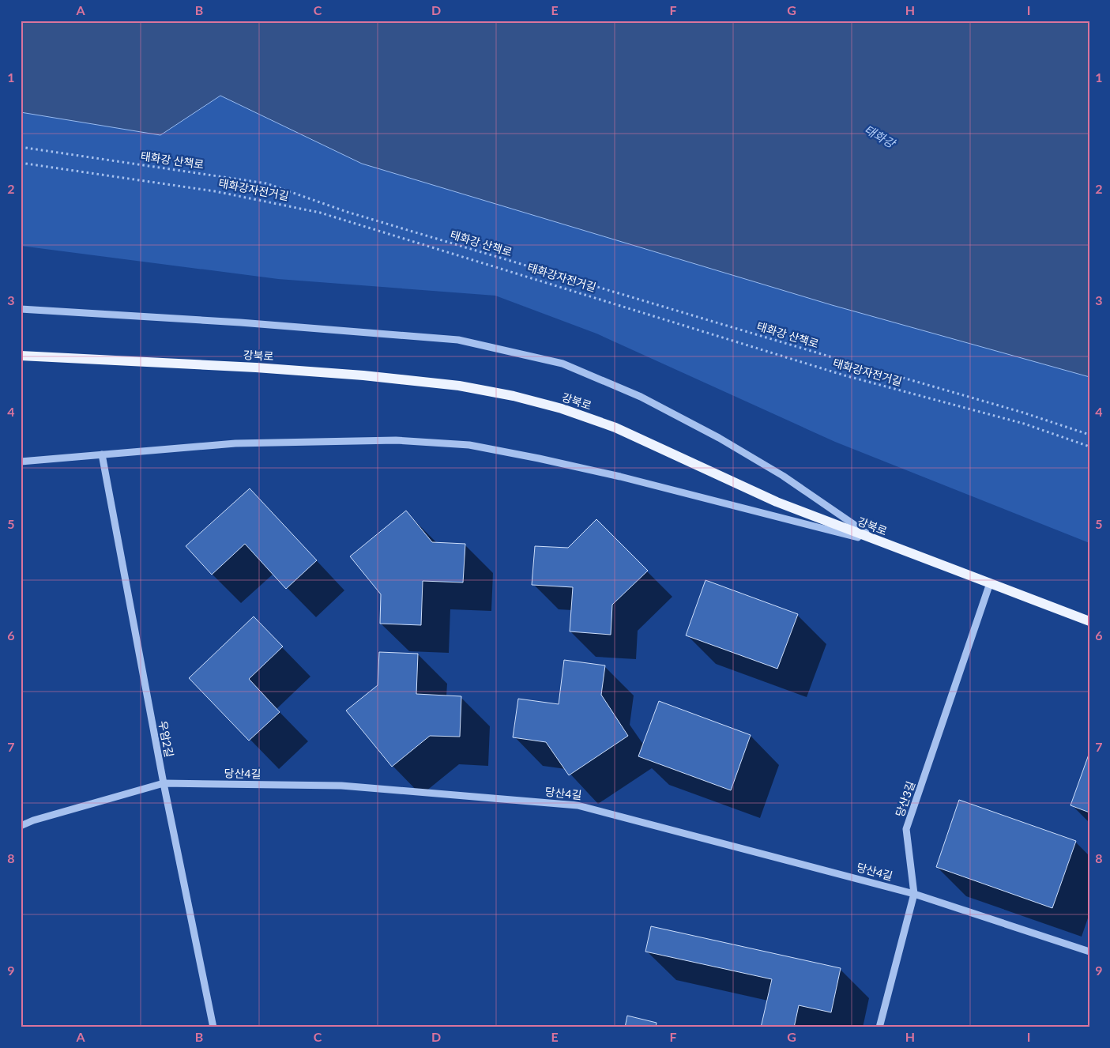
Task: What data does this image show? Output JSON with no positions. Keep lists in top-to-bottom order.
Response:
{
  "streets": {
    "main road": ["강북로"],
    "street": ["우암2길", "당산4길", "당산3길"],
    "path": ["태화강 산책로", "태화강자전거길"]
  },
  "crossings": [
    ["강북로", "당산3길"],
    ["우암2길", "당산4길"],
    ["당산4길", "당산3길"]
  ],
  "water": ["태화강"],
  "grid": {
    "columns": [
      "A",
      "B",
      "C",
      "D",
      "E",
      "F",
      "G",
      "H",
      "I"
    ],
    "rows": [
      "1",
      "2",
      "3",
      "4",
      "5",
      "6",
      "7",
      "8",
      "9"
    ]
  }
}
